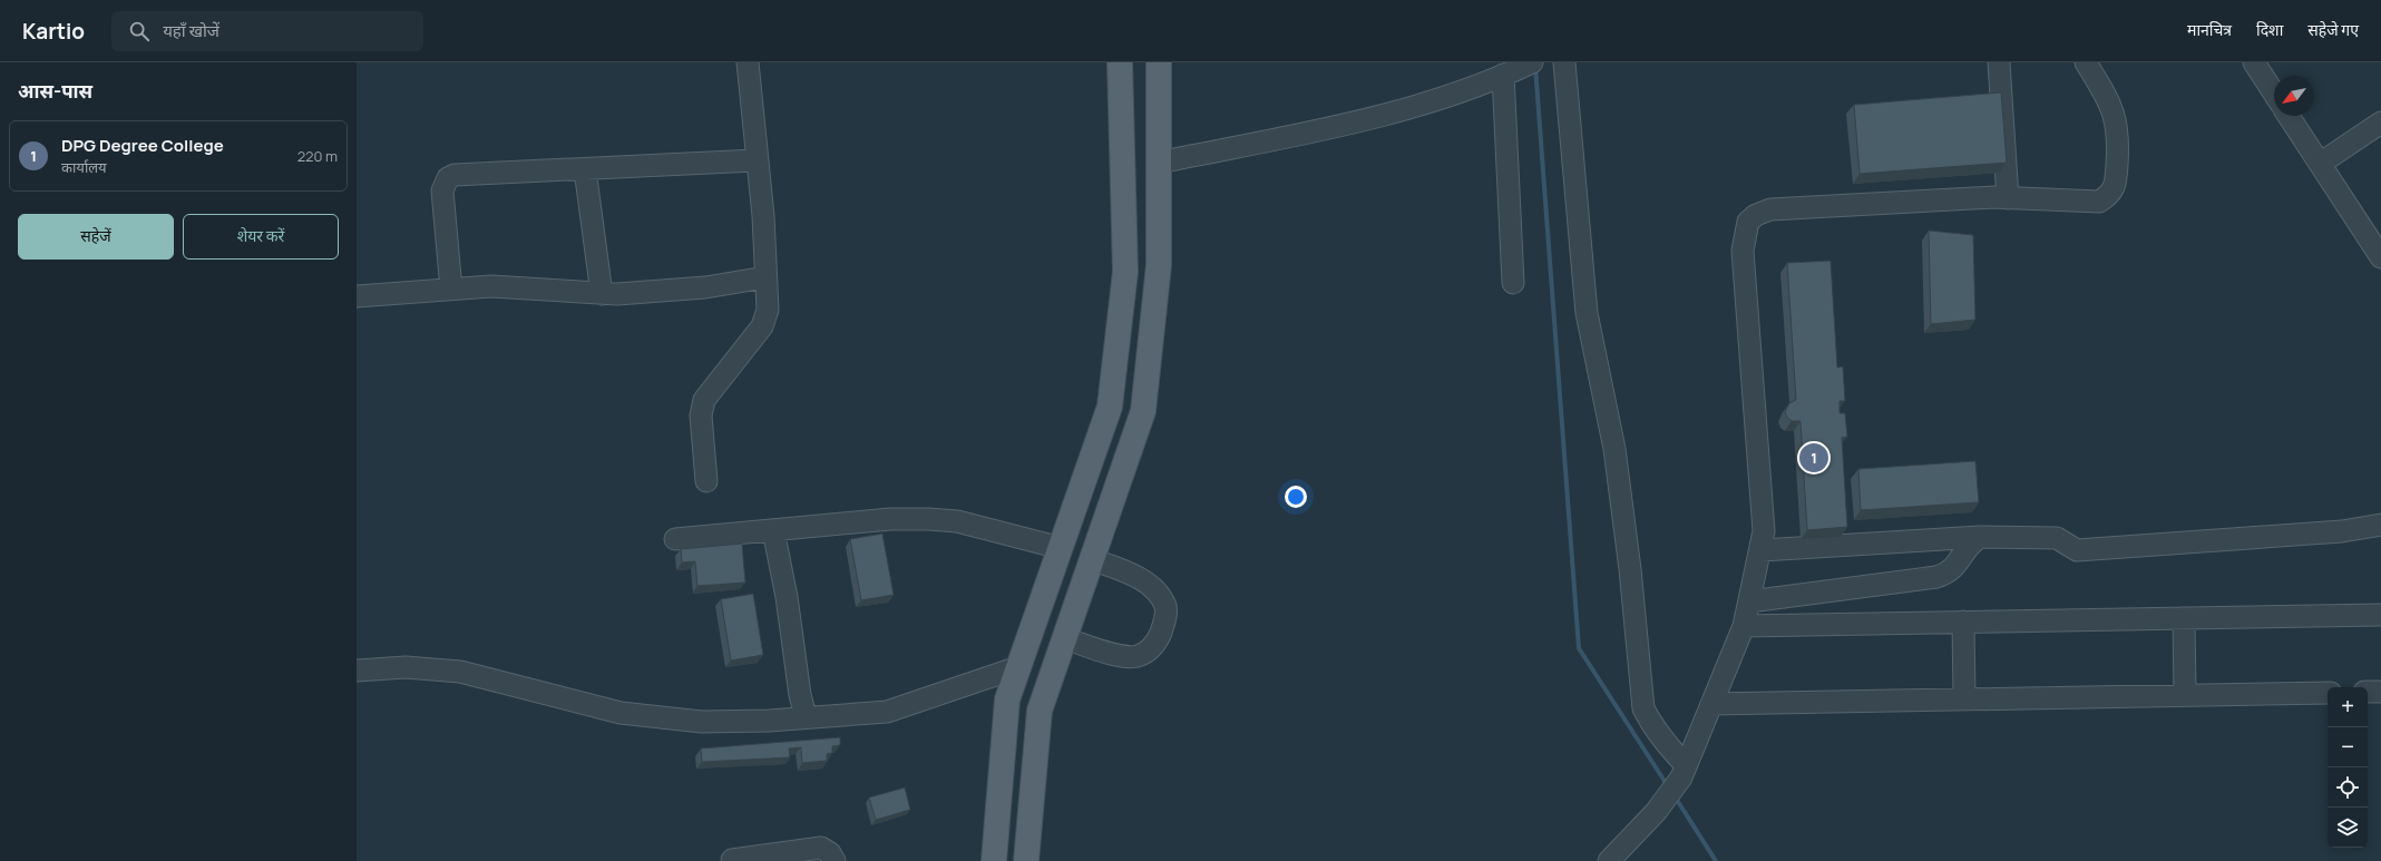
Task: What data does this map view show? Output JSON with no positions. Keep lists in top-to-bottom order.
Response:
{
  "north": "bottom left",
  "page": {
    "header": "Kartio",
    "search": "यहाँ खोजें",
    "nav": ["मानचित्र", "दिशा", "सहेजे गए"],
    "heading": "आस-पास",
    "list": [
      {
        "mark": "1",
        "name": "DPG Degree College",
        "note": "कार्यालय",
        "value": "220 m"
      }
    ],
    "buttons": ["सहेजें", "शेयर करें"],
    "pins": "1",
    "map_buttons": ["+", "−"]
  }
}
